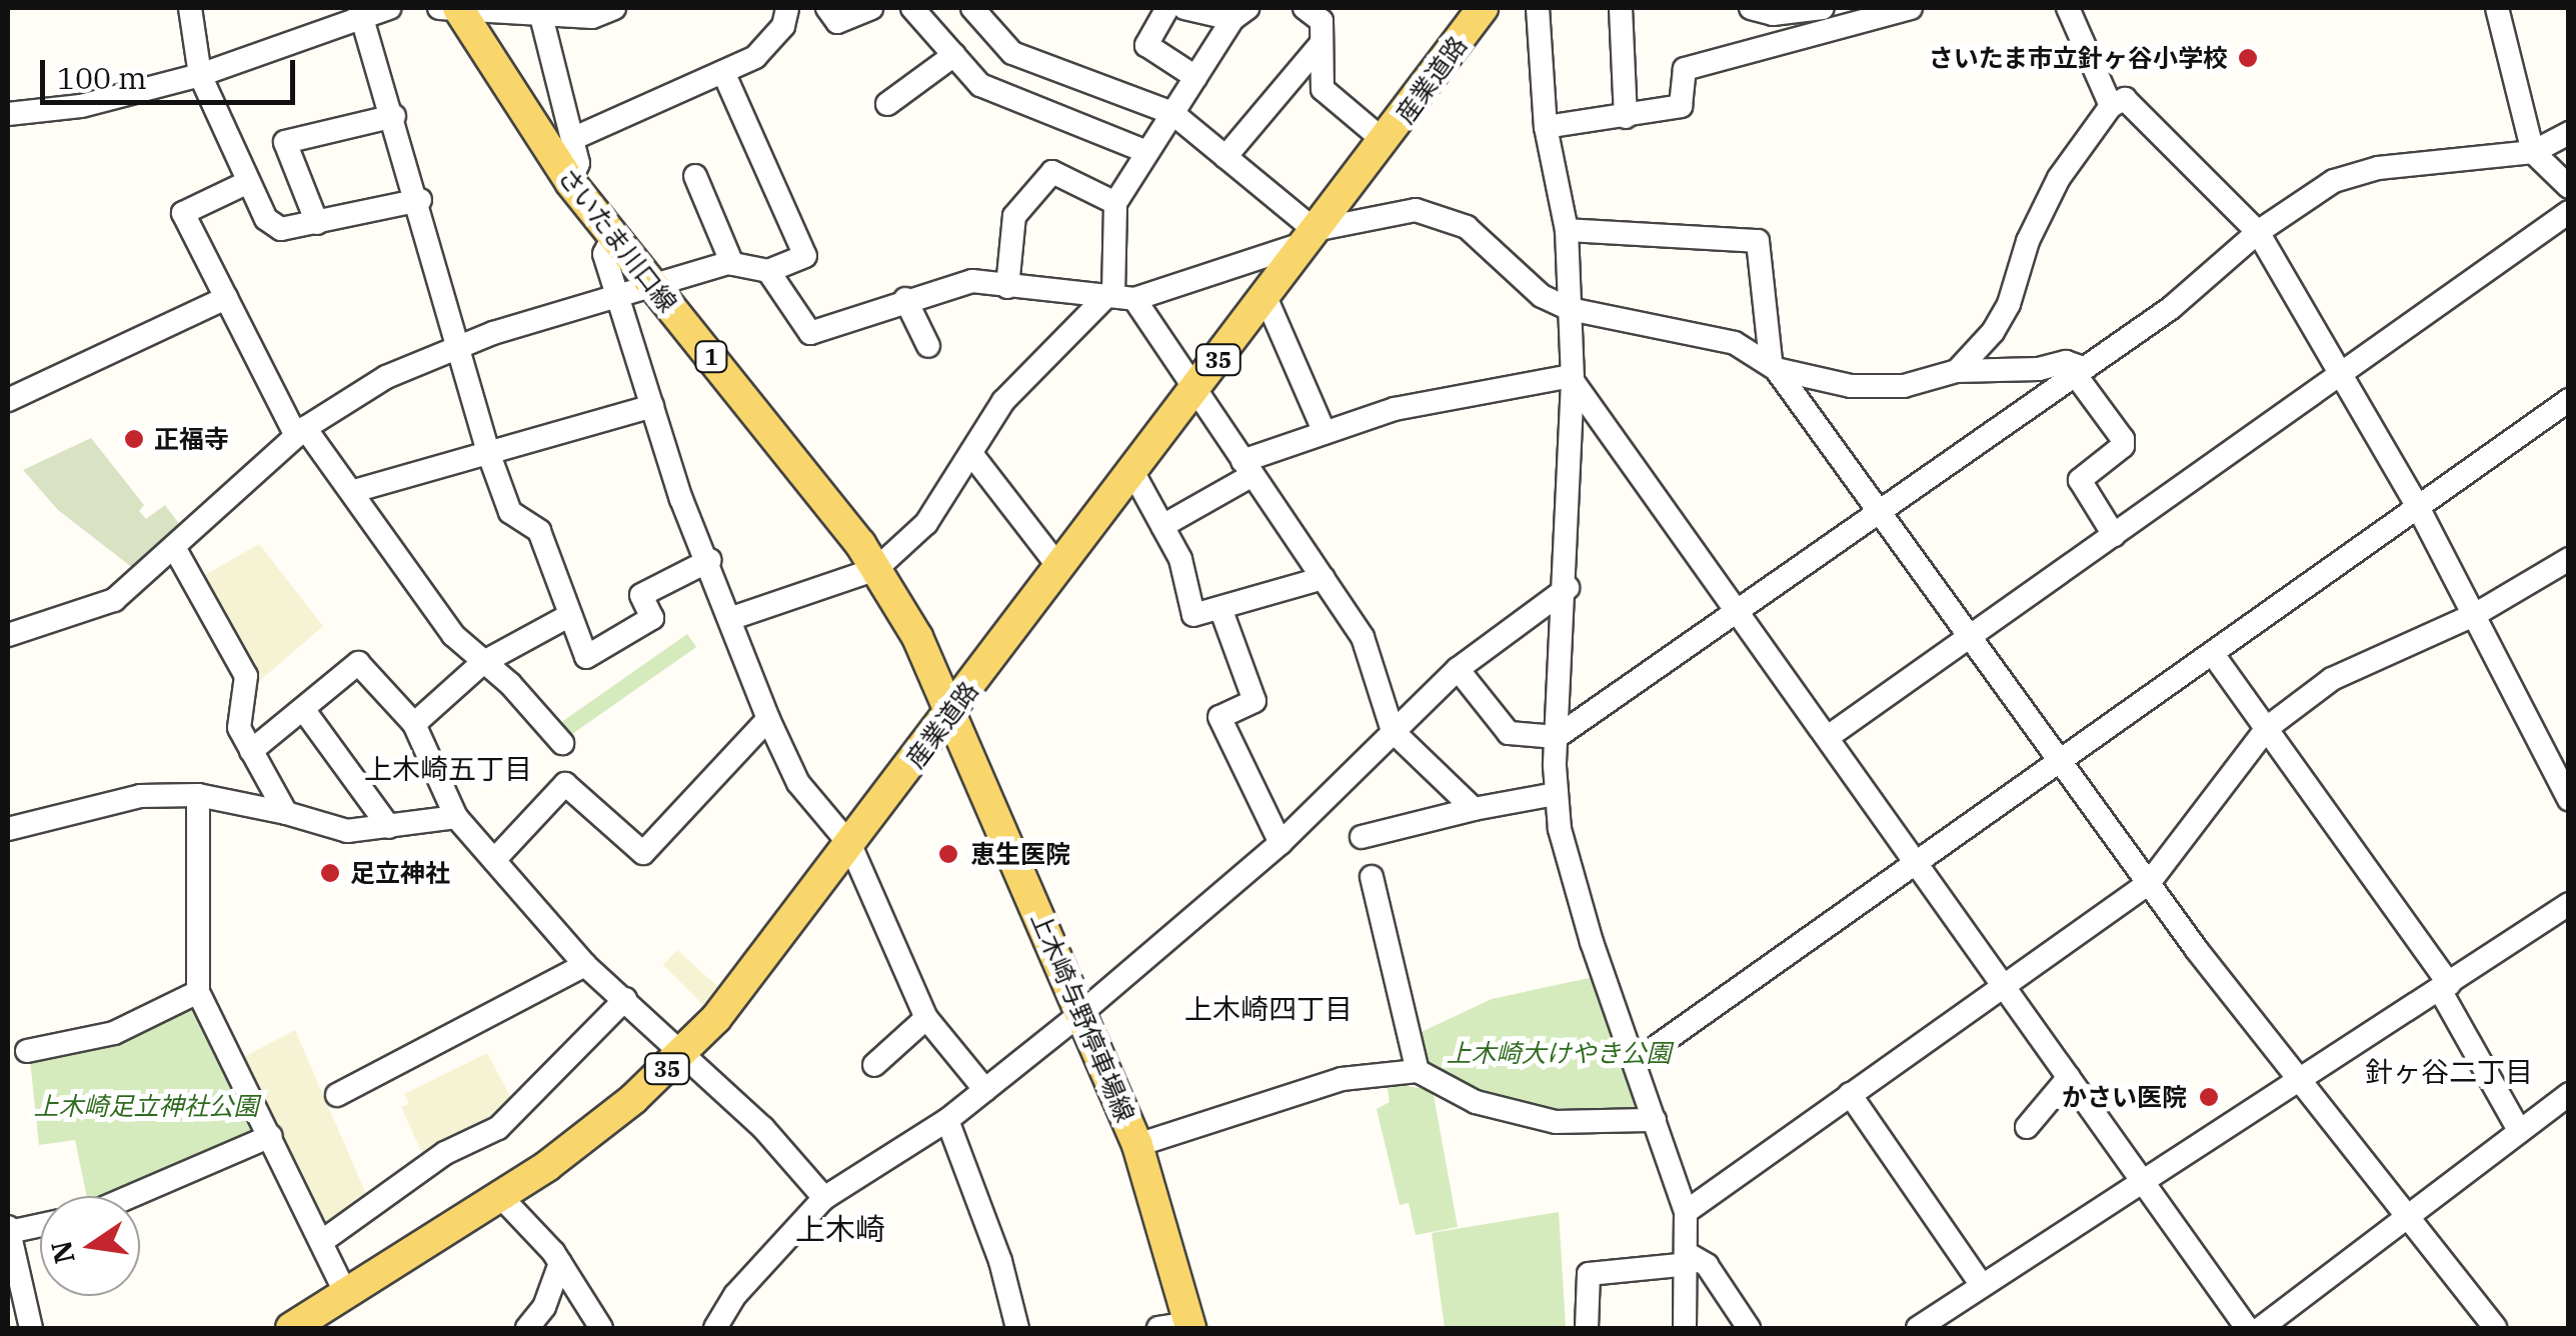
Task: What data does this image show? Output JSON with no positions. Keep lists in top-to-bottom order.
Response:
{
  "streets": {
    "main road": [
      "産業道路",
      "さいたま川口線",
      "1",
      "35",
      "上木崎与野停車場線"
    ]
  },
  "crossings": [
    ["産業道路", "さいたま川口線"],
    ["産業道路", "上木崎与野停車場線"],
    ["さいたま川口線", "上木崎与野停車場線"]
  ],
  "districts": [
    "上木崎五丁目",
    "上木崎四丁目",
    "針ヶ谷二丁目",
    "上木崎"
  ],
  "parks": ["上木崎大けやき公園", "上木崎足立神社公園"],
  "places": [
    "さいたま市立針ヶ谷小学校",
    "正福寺",
    "恵生医院",
    "足立神社",
    "かさい医院"
  ],
  "scale_bar": "100 m",
  "north": "left"
}
